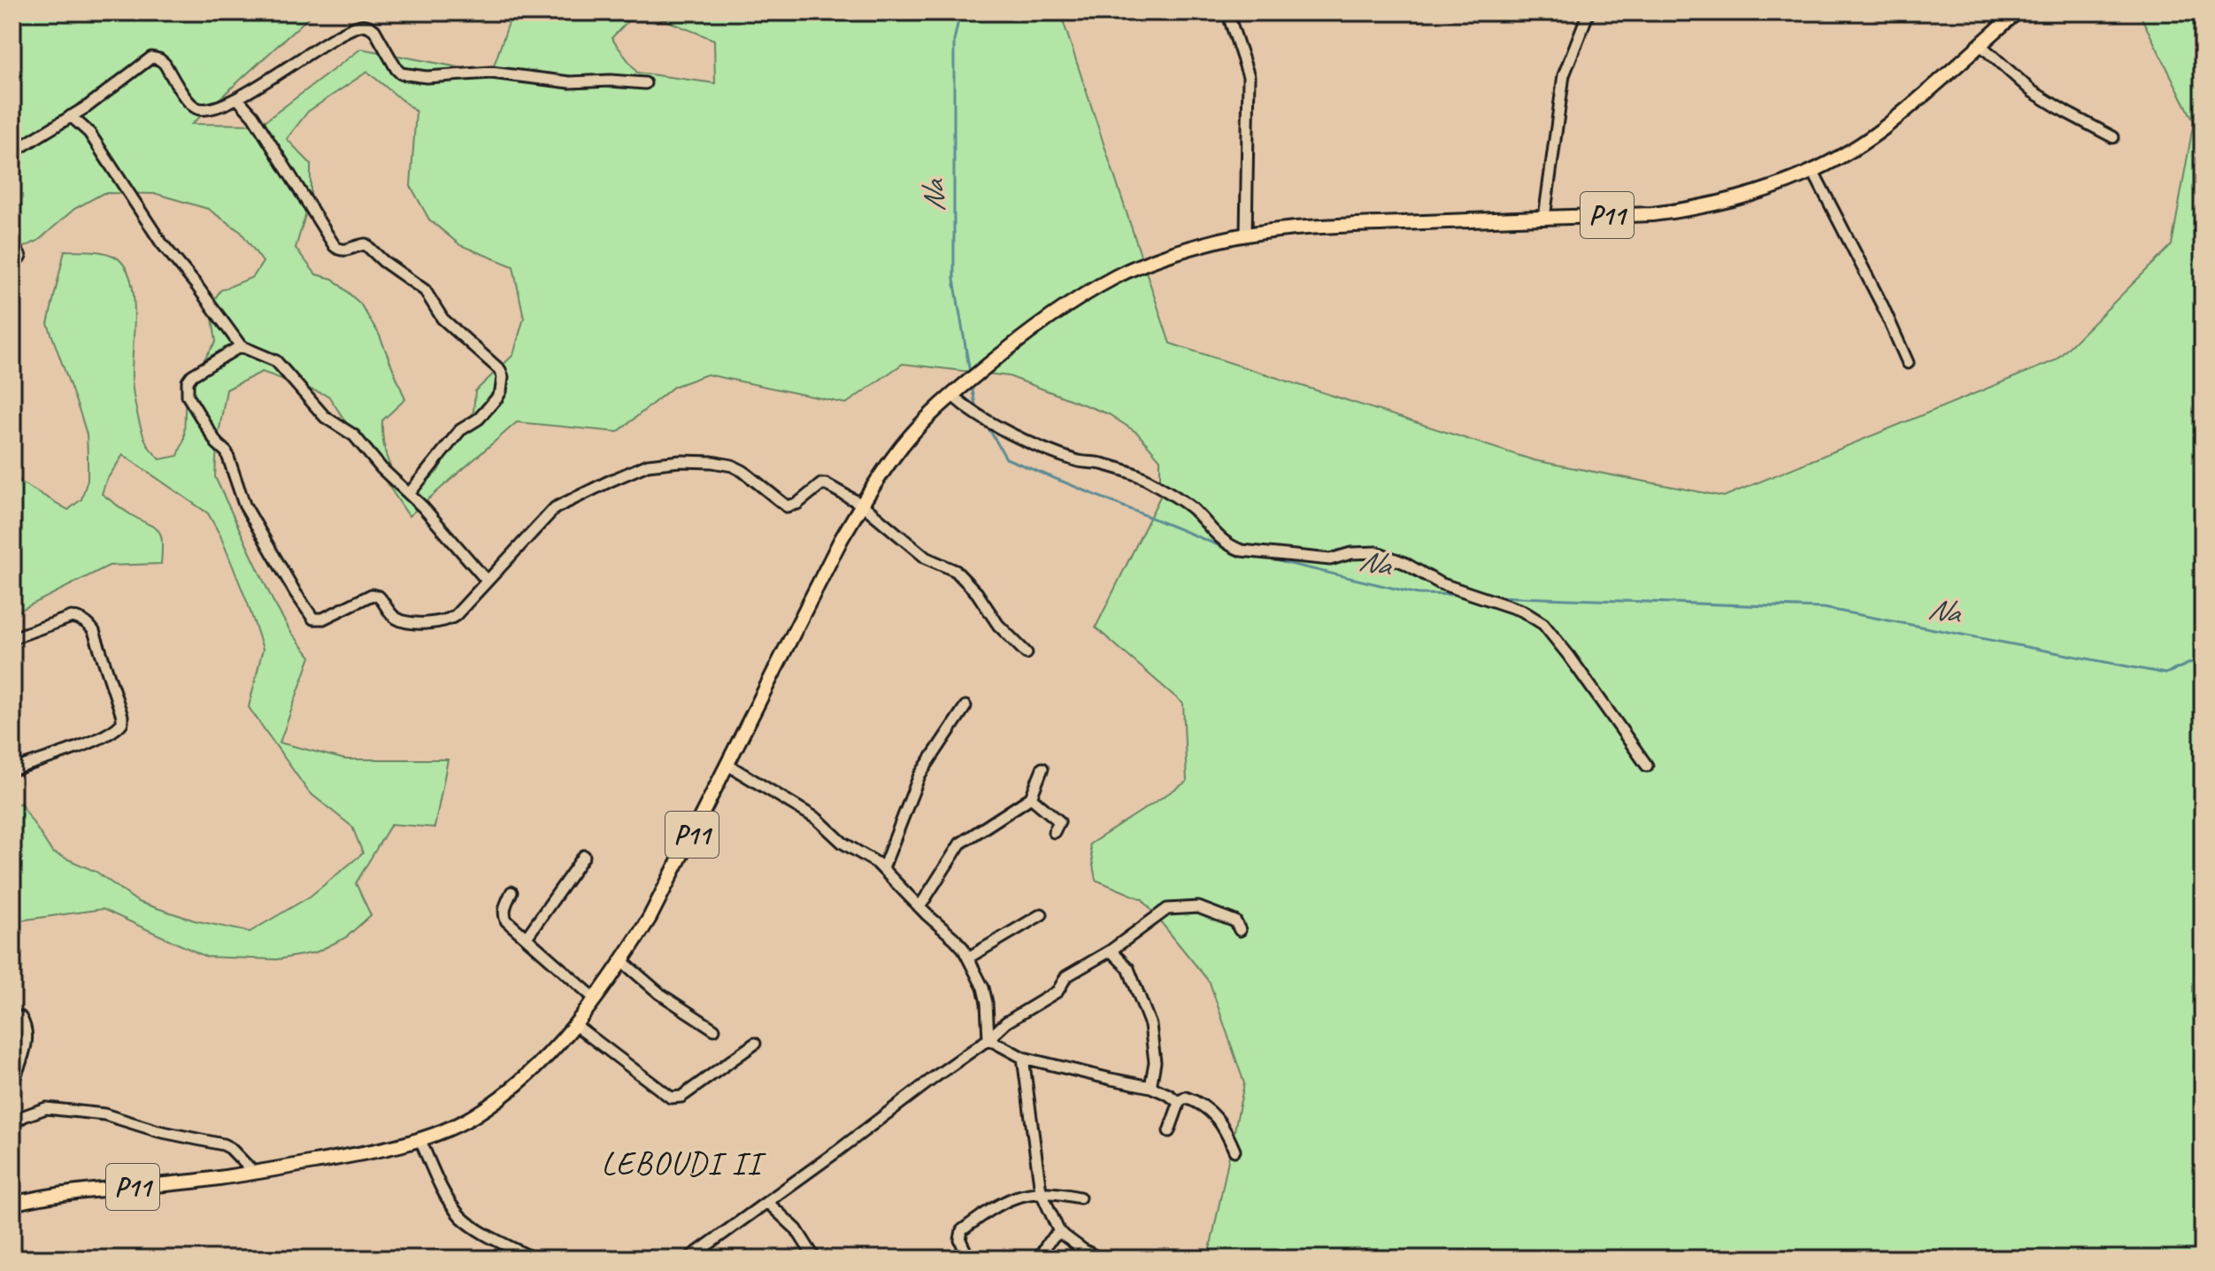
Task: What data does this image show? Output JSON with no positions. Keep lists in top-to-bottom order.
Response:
{
  "streets": {
    "main road": ["P11"]
  },
  "districts": ["LEBOUDI II"],
  "water": ["Na"]
}
